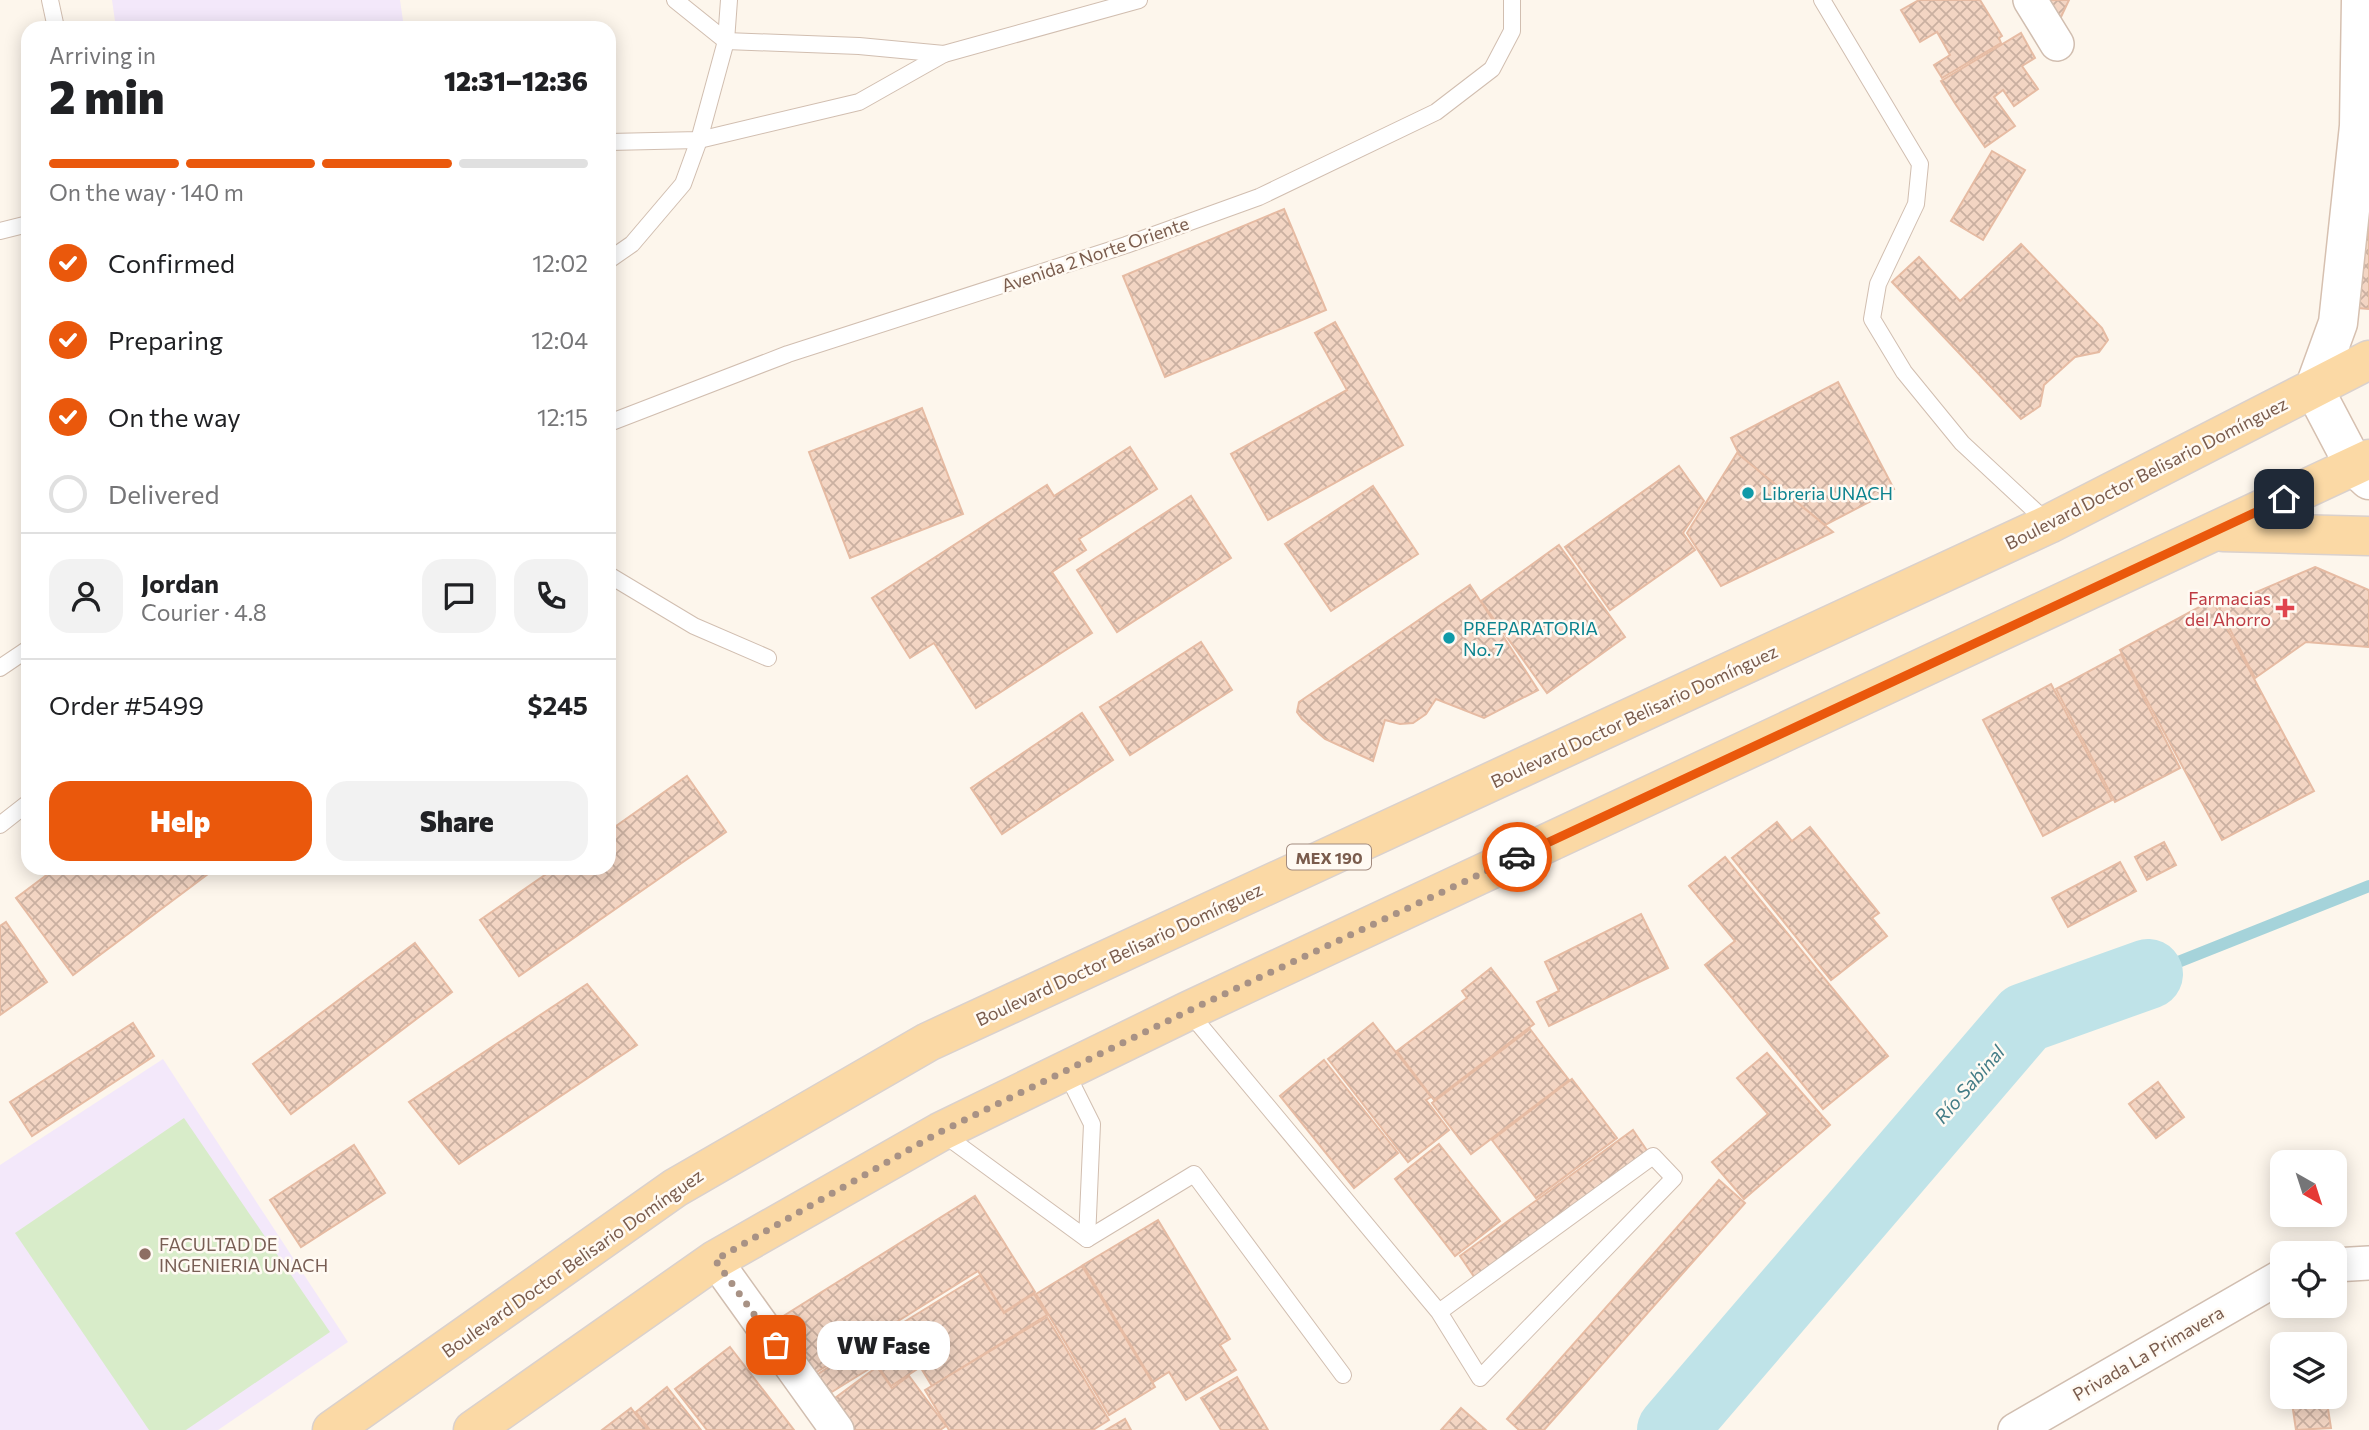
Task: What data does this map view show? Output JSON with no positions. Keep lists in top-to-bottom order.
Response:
{
  "streets": {
    "main road": ["Boulevard Doctor Belisario Domínguez", "MEX 190"],
    "street": ["Privada La Primavera"],
    "lane": ["Avenida 2 Norte Oriente"]
  },
  "water": ["Río Sabinal"],
  "places": {
    "other": [
      "Libreria UNACH",
      "PREPARATORIA No. 7",
      "FACULTAD DE INGENIERIA UNACH",
      "VW Fase"
    ],
    "health": ["Farmacias del Ahorro"]
  },
  "north": "bottom right",
  "page": {
    "heading": ["2 min", "Arriving in", "12:31–12:36"],
    "panel": [
      "Jordan",
      "Courier · 4.8",
      "Order #5499",
      "$245"
    ],
    "bar": "On the way · 140 m",
    "list": [
      ["Confirmed", "12:02"],
      ["Preparing", "12:04"],
      ["On the way", "12:15"],
      "Delivered"
    ],
    "buttons": ["Help", "Share"],
    "bubble": "VW Fase"
  }
}
